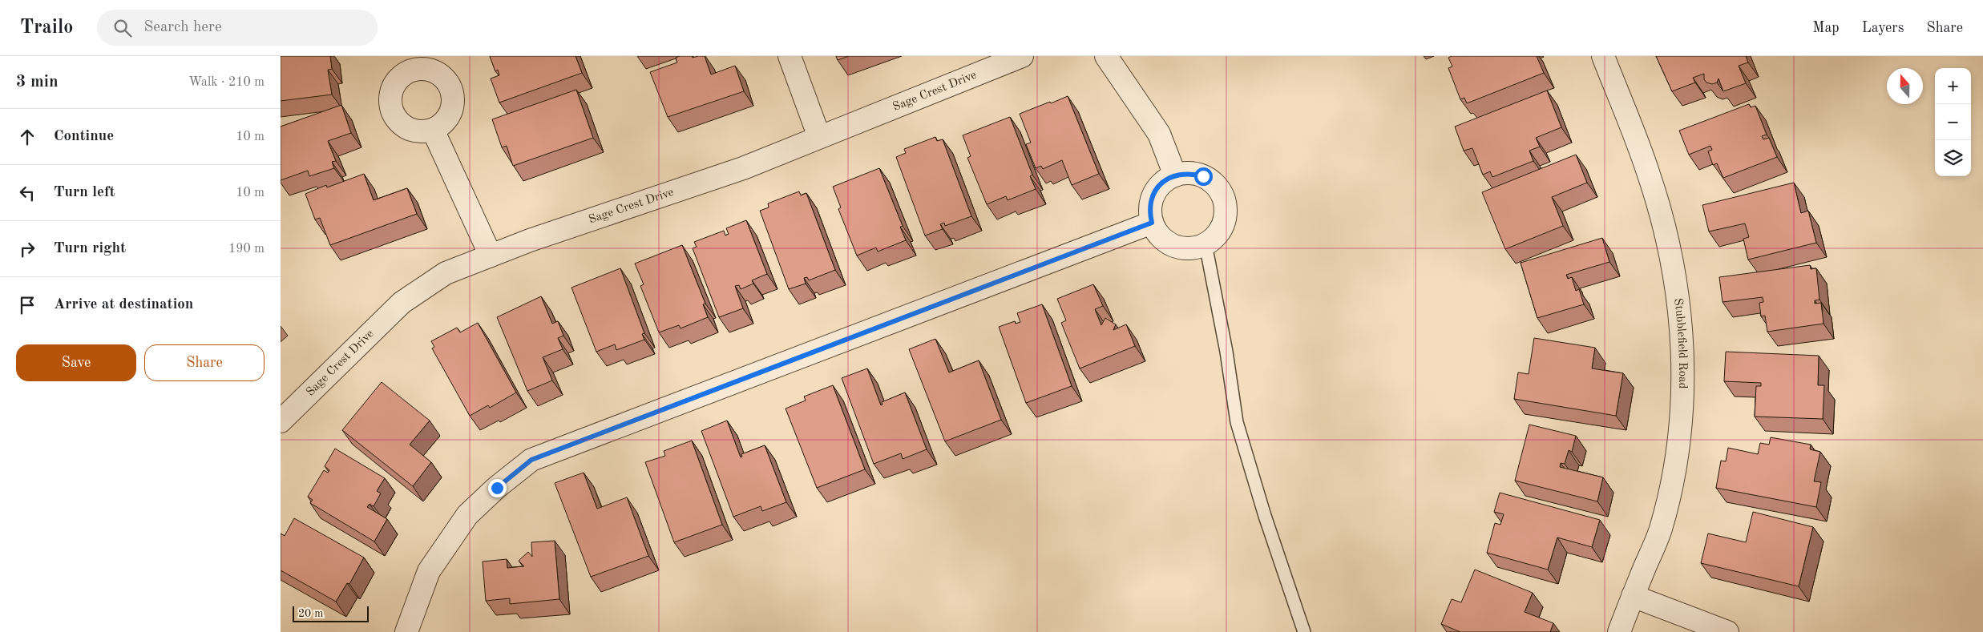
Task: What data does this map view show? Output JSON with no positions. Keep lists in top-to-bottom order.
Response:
{
  "streets": {
    "street": ["Sage Crest Drive", "Stubblefield Road"]
  },
  "scale_bar": "20 m",
  "north": "top",
  "page": {
    "header": "Trailo",
    "search": "Search here",
    "nav": ["Map", "Layers", "Share"],
    "heading": ["3 min", "Walk · 210 m"],
    "map_buttons": ["+", "−"],
    "list": [
      ["Continue", "10 m"],
      ["Turn left", "10 m"],
      ["Turn right", "190 m"],
      "Arrive at destination"
    ],
    "buttons": ["Save", "Share"],
    "scale": "20 m"
  }
}
